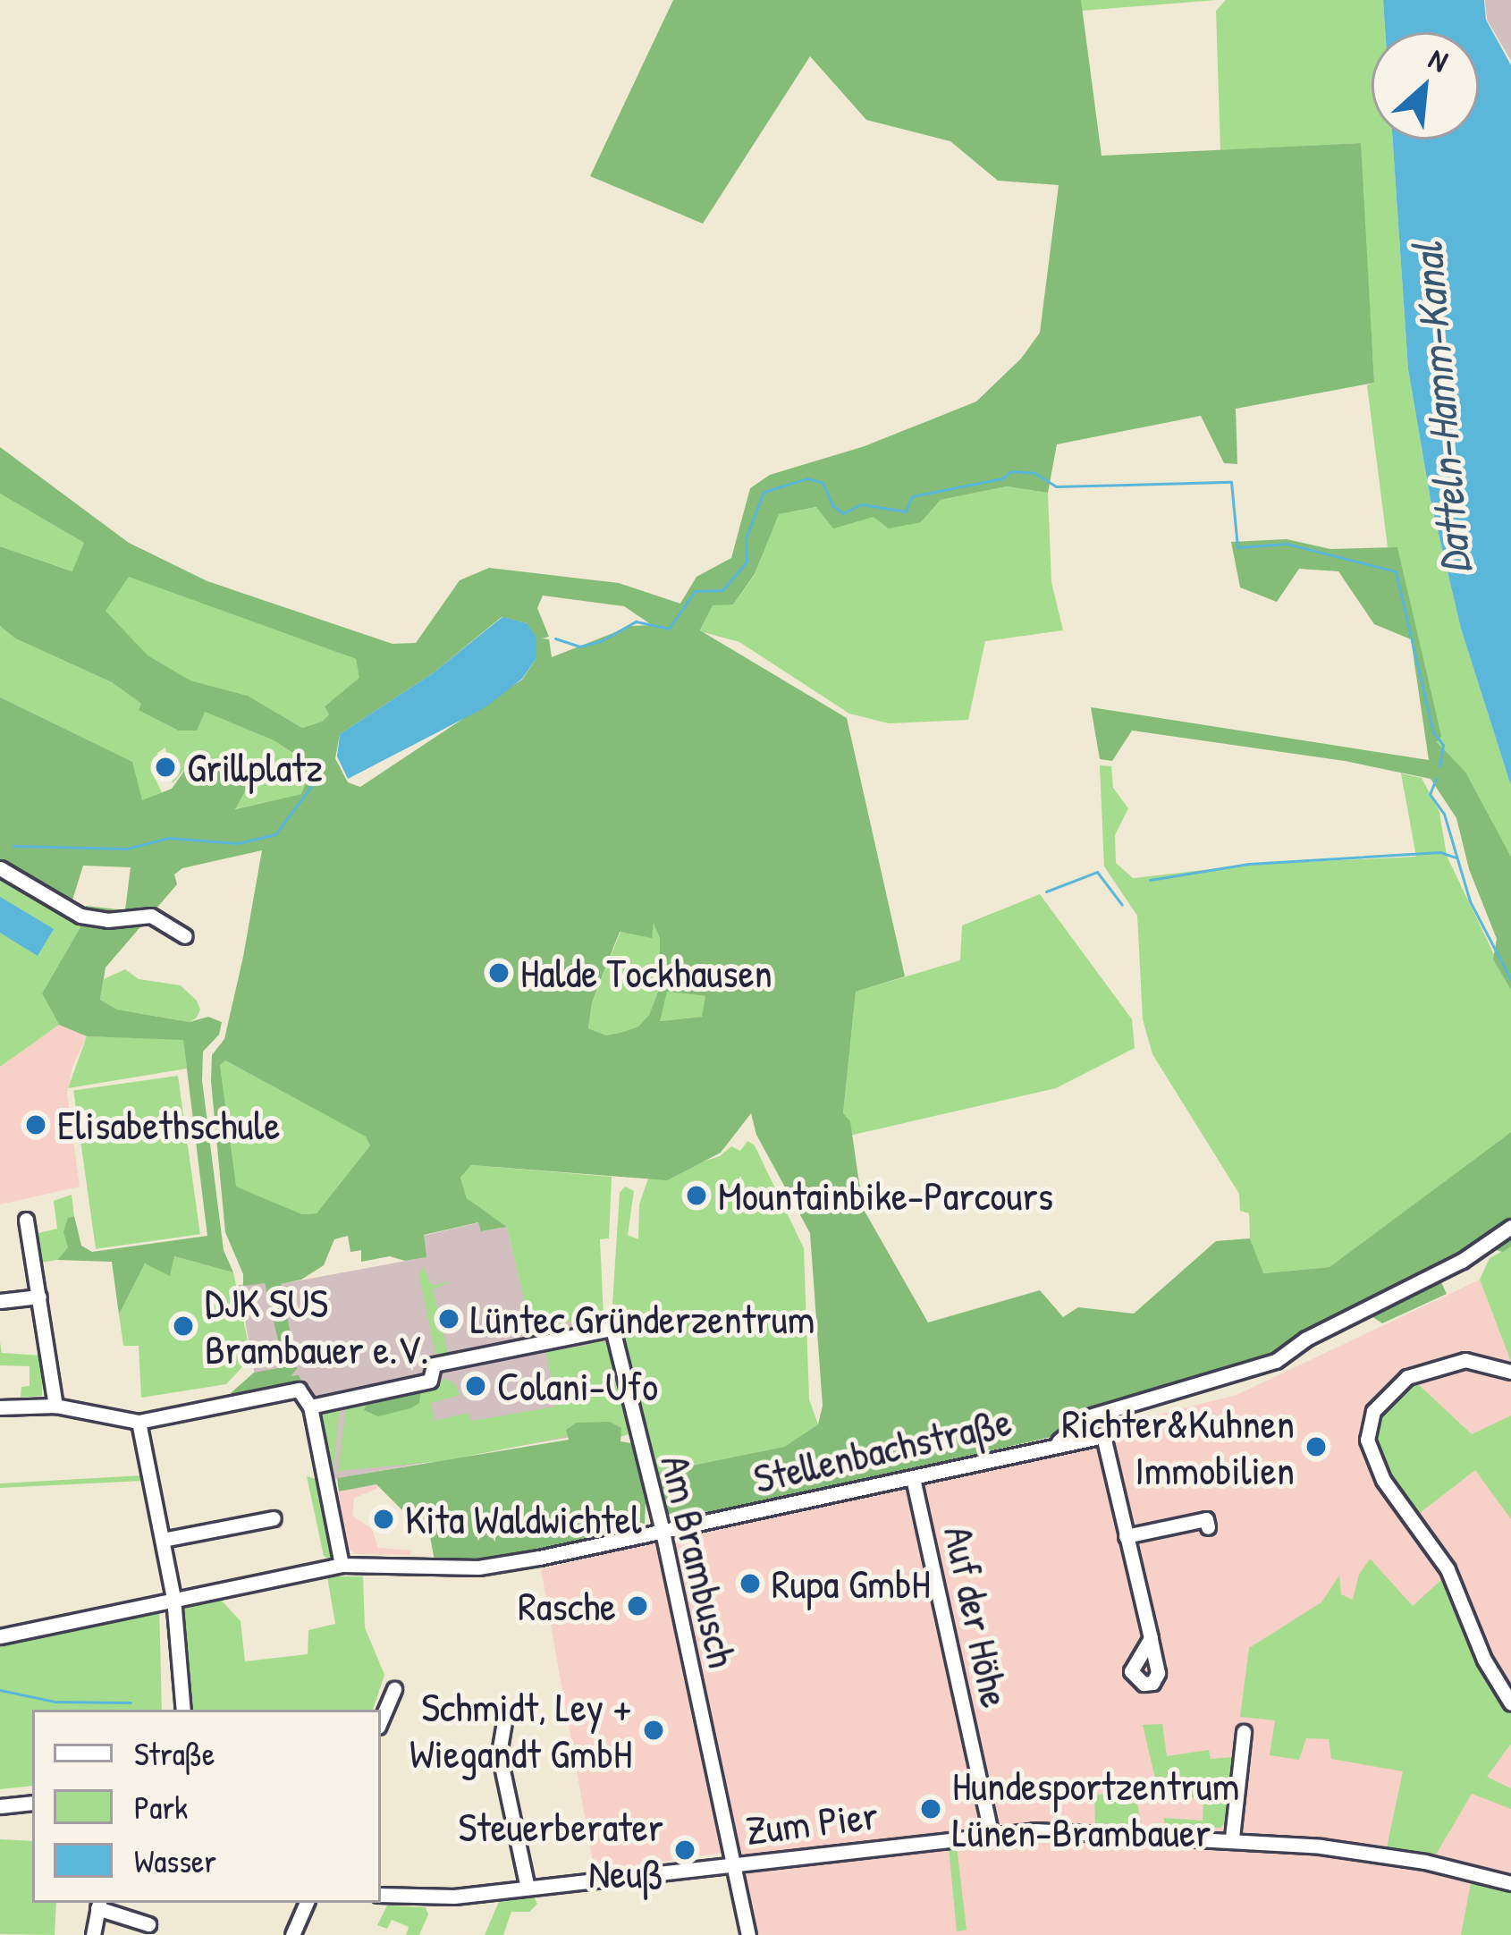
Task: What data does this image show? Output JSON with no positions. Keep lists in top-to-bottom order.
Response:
{
  "streets": {
    "street": [
      "Stellenbachstraße",
      "Am Brambusch",
      "Auf der Höhe",
      "Zum Pier"
    ]
  },
  "crossings": [
    ["Stellenbachstraße", "Am Brambusch"],
    ["Stellenbachstraße", "Auf der Höhe"],
    ["Am Brambusch", "Zum Pier"],
    ["Auf der Höhe", "Zum Pier"]
  ],
  "water": ["Datteln-Hamm-Kanal"],
  "places": [
    "Grillplatz",
    "Halde Tockhausen",
    "Elisabethschule",
    "Mountainbike-Parcours",
    "Lüntec Gründerzentrum",
    "DJK SUS Brambauer e.V.",
    "Colani-Ufo",
    "Richter&Kuhnen Immobilien",
    "Kita Waldwichtel",
    "Rupa GmbH",
    "Rasche",
    "Schmidt, Ley + Wiegandt GmbH",
    "Hundesportzentrum Lünen-Brambauer",
    "Steuerberater Neuß"
  ],
  "legend": ["Straße", "Park", "Wasser"],
  "north": "top right"
}
